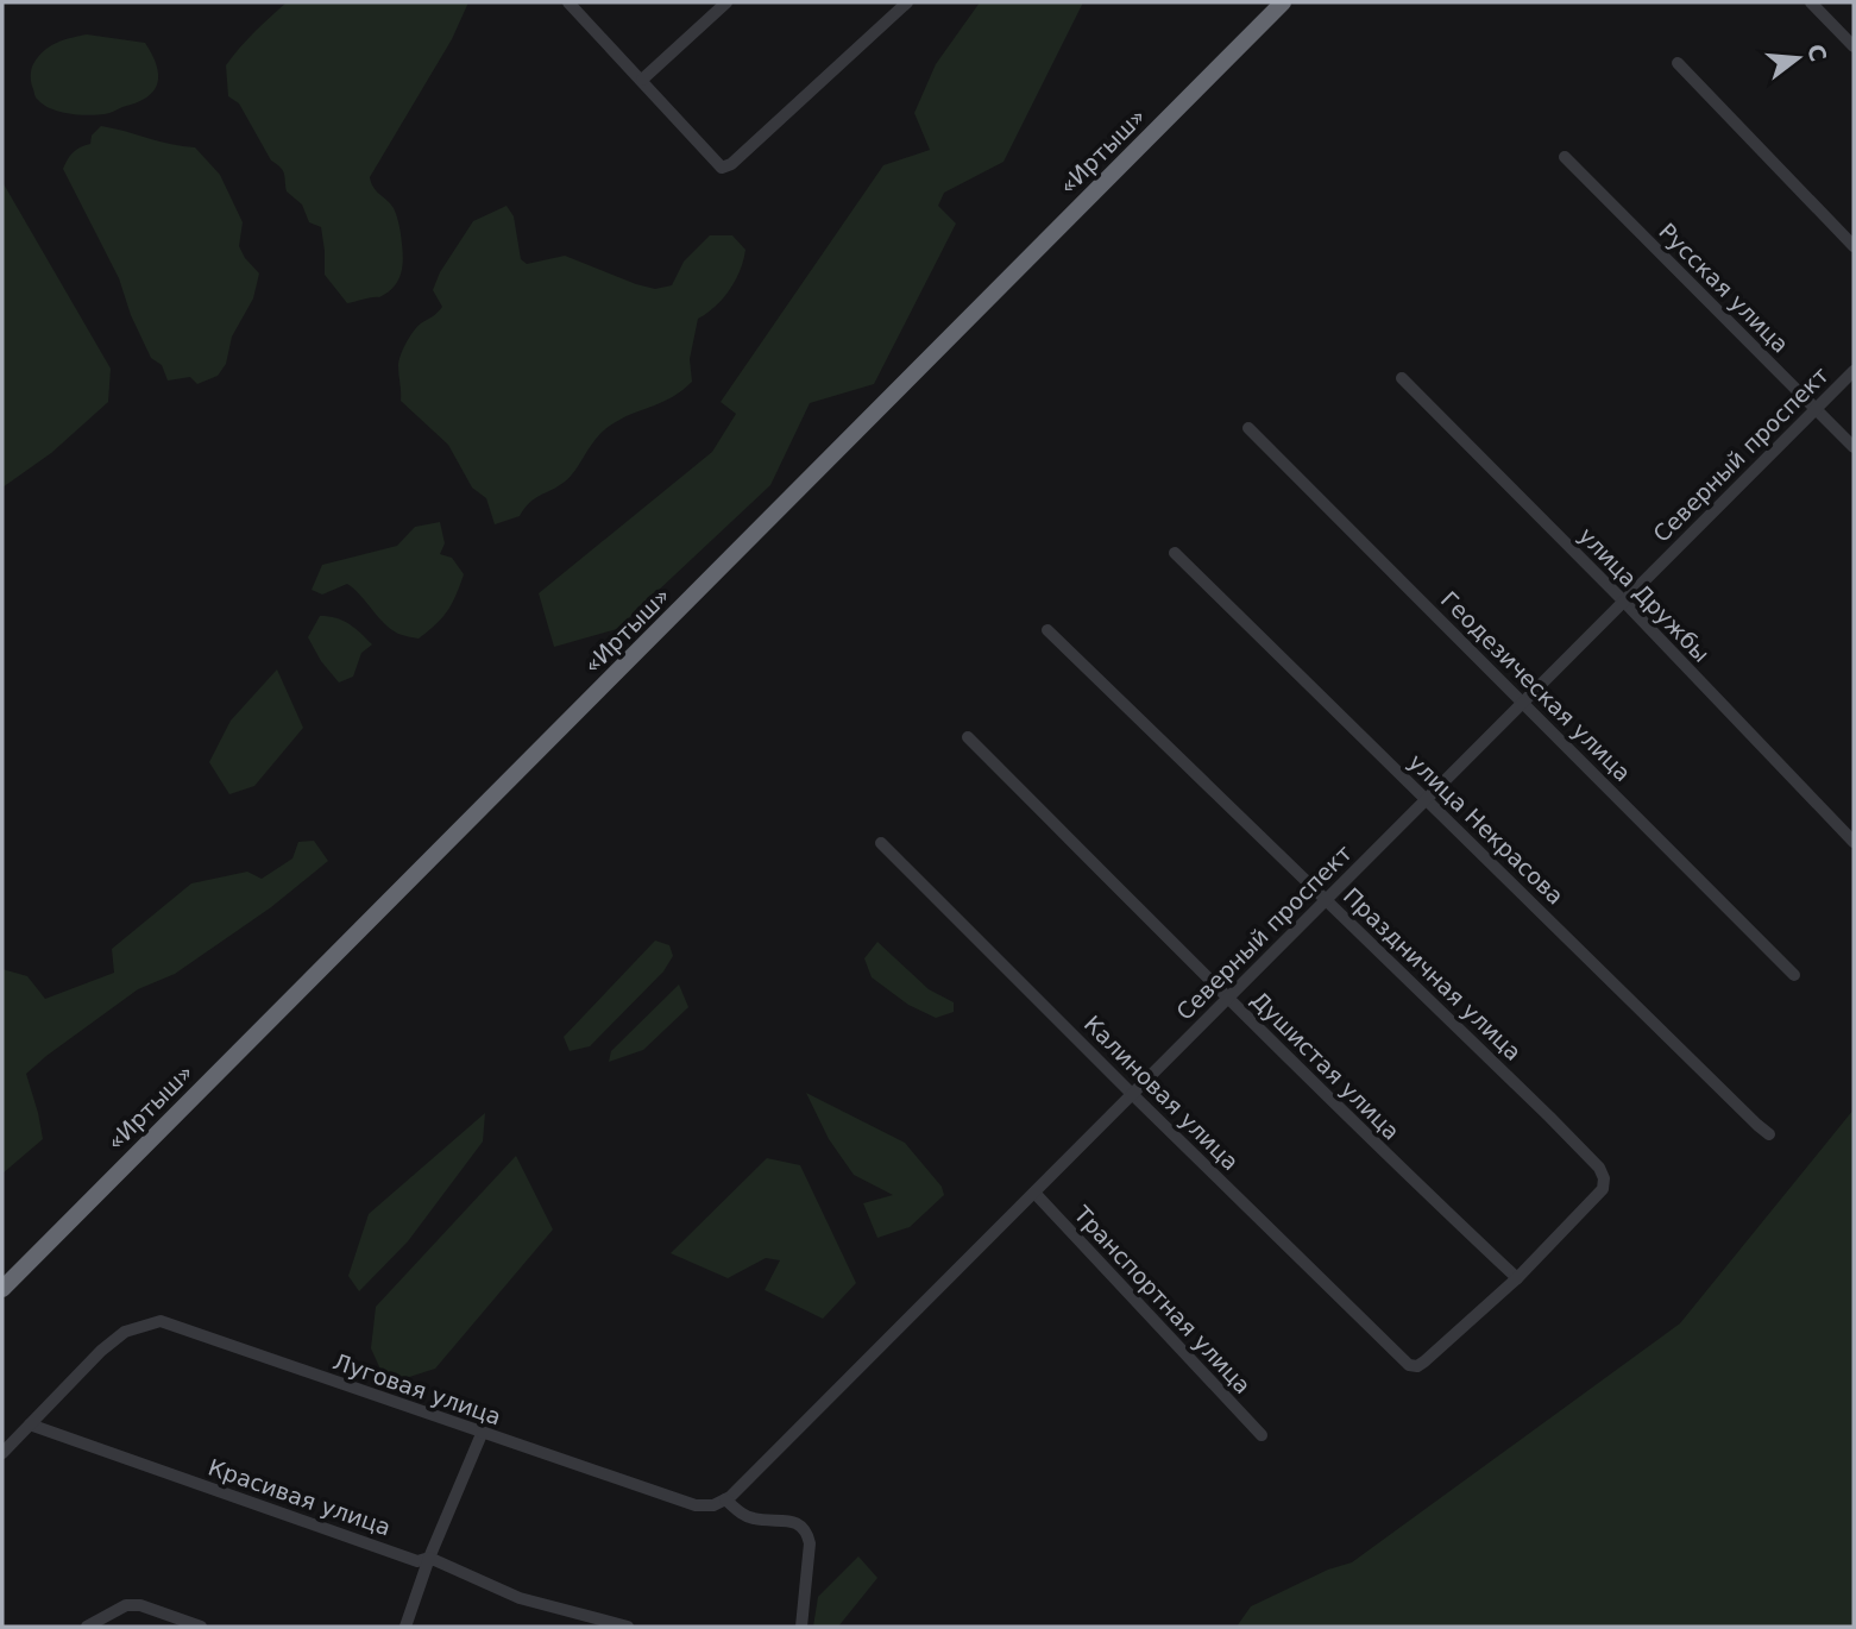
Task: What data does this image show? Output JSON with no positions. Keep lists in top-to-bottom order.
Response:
{
  "streets": {
    "highway": ["«Иртыш»"],
    "street": [
      "Русская улица",
      "Северный проспект",
      "улица Дружбы",
      "Геодезическая улица",
      "улица Некрасова",
      "Праздничная улица",
      "Душистая улица",
      "Калиновая улица",
      "Транспортная улица",
      "Луговая улица",
      "Красивая улица"
    ]
  },
  "crossings": [
    ["Русская улица", "Северный проспект"],
    ["Северный проспект", "улица Дружбы"],
    ["Северный проспект", "Геодезическая улица"],
    ["Северный проспект", "улица Некрасова"],
    ["Северный проспект", "Праздничная улица"],
    ["Северный проспект", "Душистая улица"],
    ["Северный проспект", "Калиновая улица"],
    ["Северный проспект", "Транспортная улица"],
    ["Северный проспект", "Луговая улица"],
    ["Праздничная улица", "Душистая улица"],
    ["Праздничная улица", "Калиновая улица"],
    ["Душистая улица", "Калиновая улица"],
    ["Луговая улица", "Красивая улица"]
  ],
  "north": "right"
}
